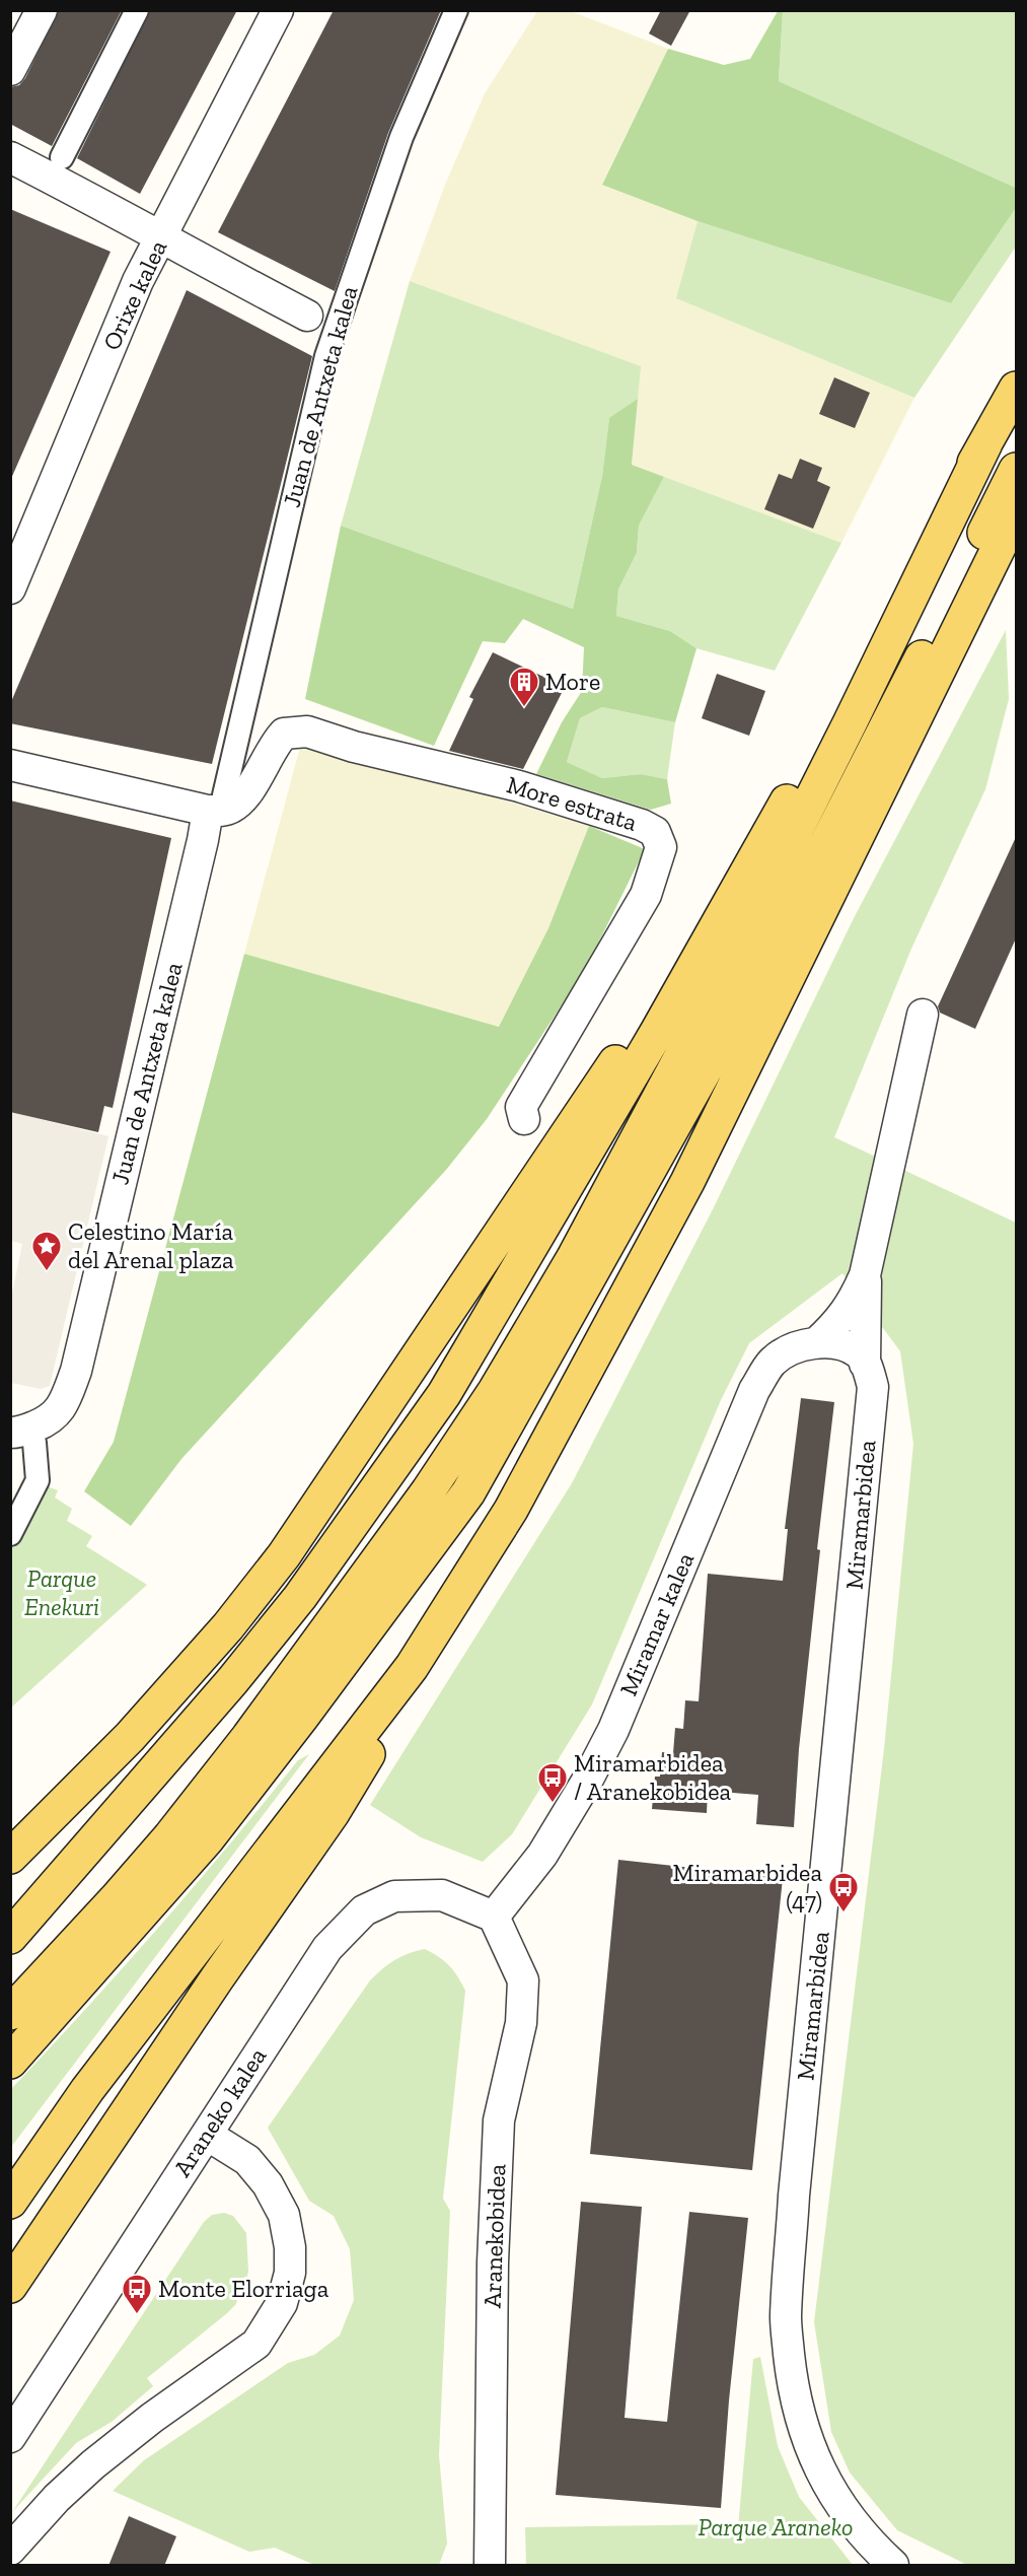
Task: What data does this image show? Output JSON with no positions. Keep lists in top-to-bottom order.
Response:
{
  "streets": {
    "street": [
      "Orixe kalea",
      "Juan de Antxeta kalea",
      "More estrata",
      "Miramarbidea",
      "Miramar kalea",
      "Araneko kalea",
      "Aranekobidea"
    ]
  },
  "crossings": [
    ["Juan de Antxeta kalea", "More estrata"],
    ["Miramar kalea", "Araneko kalea"],
    ["Miramar kalea", "Aranekobidea"],
    ["Araneko kalea", "Aranekobidea"]
  ],
  "parks": ["Parque Enekuri", "Parque Araneko"],
  "places": {
    "building": ["More"],
    "place": ["Celestino María del Arenal plaza"],
    "bus stop": ["Miramarbidea / Aranekobidea", "Miramarbidea (47)", "Monte Elorriaga"]
  }
}
